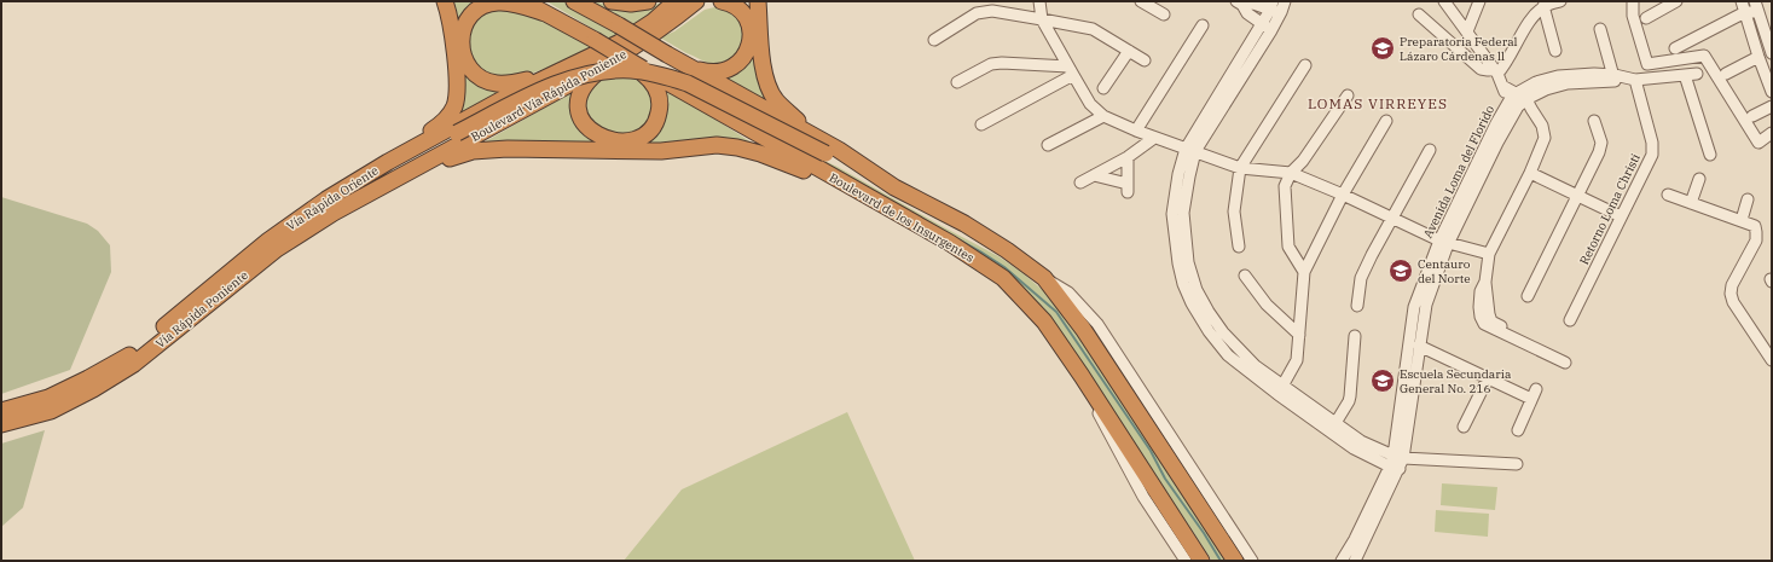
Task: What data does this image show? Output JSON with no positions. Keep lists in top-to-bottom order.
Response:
{
  "streets": {
    "highway": [
      "Boulevard Vía Rápida Poniente",
      "Vía Rápida Oriente",
      "Boulevard de los Insurgentes",
      "Vía Rápida Poniente"
    ],
    "street": ["Avenida Loma del Florido", "Retorno Loma Christi"]
  },
  "crossings": [
    ["Boulevard Vía Rápida Poniente", "Vía Rápida Oriente"],
    ["Boulevard Vía Rápida Poniente", "Vía Rápida Poniente"]
  ],
  "districts": ["LOMAS VIRREYES"],
  "places": {
    "school or university": ["Preparatoria Federal Lázaro Cárdenas ll", "Centauro del Norte", "Escuela Secundaria General No. 216"]
  }
}
